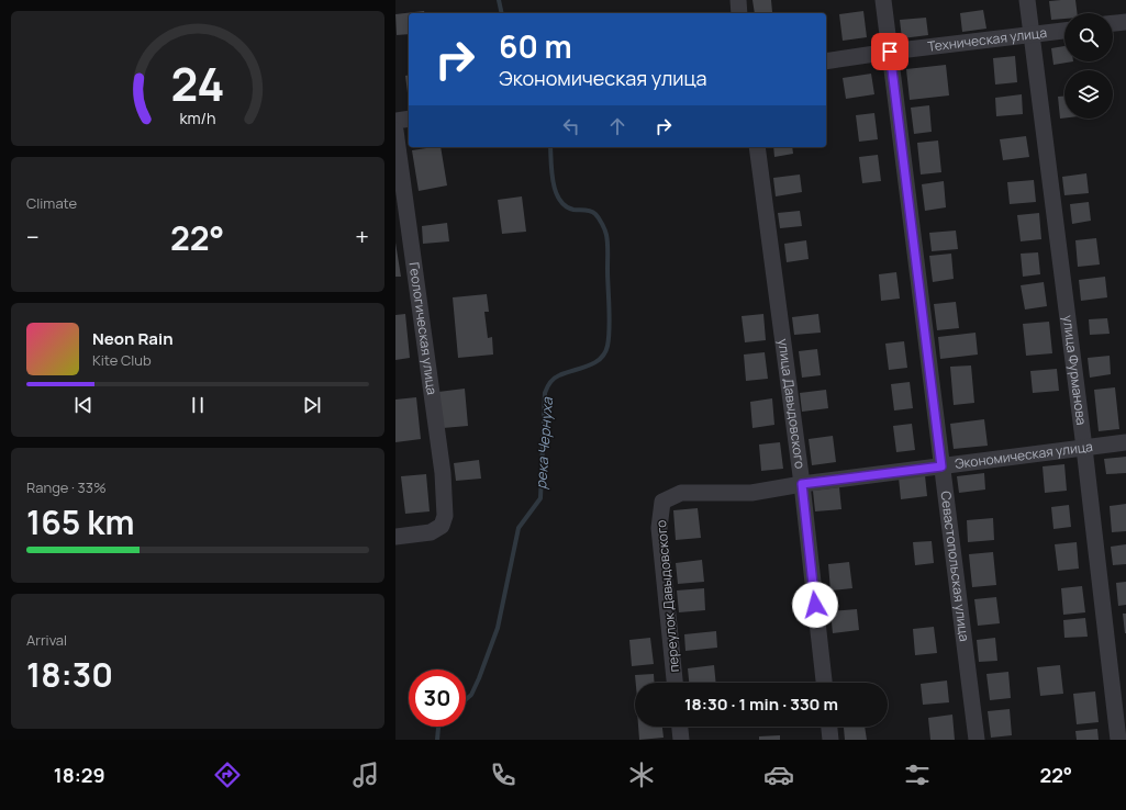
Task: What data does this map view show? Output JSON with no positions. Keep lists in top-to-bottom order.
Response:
{
  "streets": {
    "street": [
      "Техническая улица",
      "Геологическая улица",
      "улица Фурманова",
      "улица Давыдовского",
      "Экономическая улица",
      "Севастопольская улица",
      "переулок Давыдовского"
    ]
  },
  "crossings": [
    ["Техническая улица", "улица Фурманова"],
    ["Техническая улица", "Севастопольская улица"],
    ["улица Фурманова", "Экономическая улица"],
    ["улица Давыдовского", "Экономическая улица"],
    ["Экономическая улица", "Севастопольская улица"],
    ["Экономическая улица", "переулок Давыдовского"]
  ],
  "water": ["река Чернуха"],
  "page": {
    "turn": ["60 m", "Экономическая улица"],
    "tile": [
      "Climate",
      ["Range · 33%", "165 km"],
      ["Arrival", "18:30"]
    ],
    "heat": ["−", "22°", "+"],
    "song": ["Neon Rain", "Kite Club"],
    "limit": "30",
    "trip": "18:30 · 1 min · 330 m",
    "tabs": ["18:29", "22°"],
    "gauge": ["24", "km/h"]
  }
}
